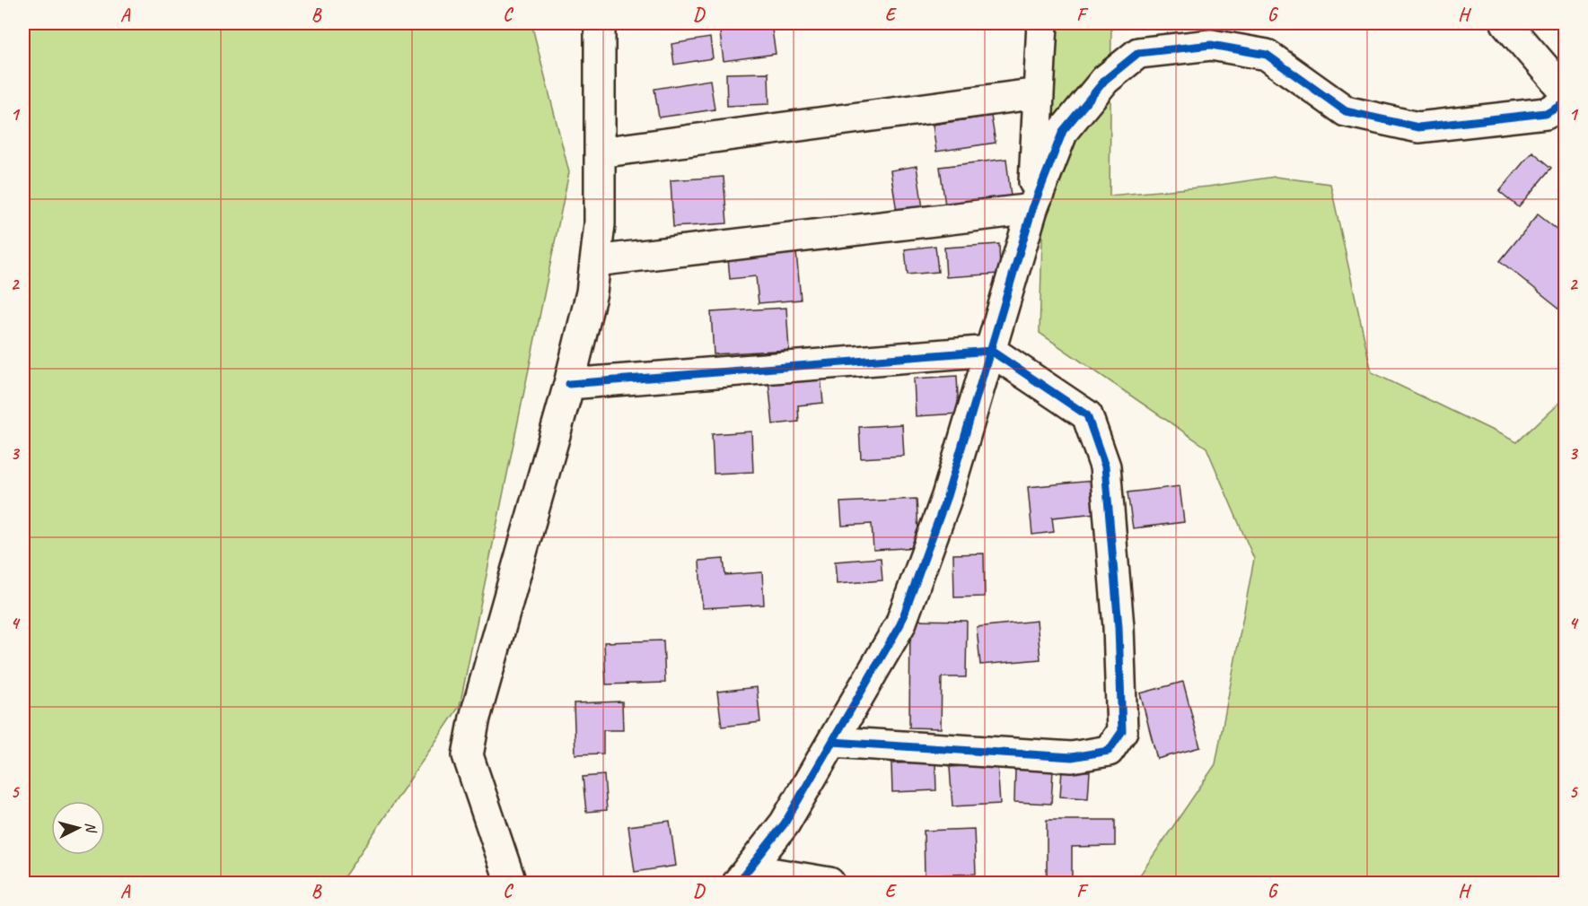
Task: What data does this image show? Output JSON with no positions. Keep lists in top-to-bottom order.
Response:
{
  "north": "right",
  "grid": {
    "columns": [
      "A",
      "B",
      "C",
      "D",
      "E",
      "F",
      "G",
      "H"
    ],
    "rows": [
      "1",
      "2",
      "3",
      "4",
      "5"
    ]
  }
}
